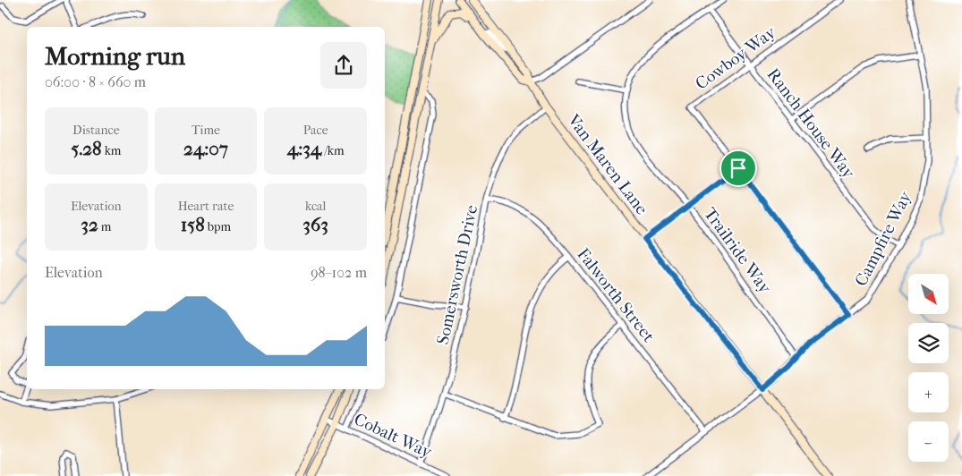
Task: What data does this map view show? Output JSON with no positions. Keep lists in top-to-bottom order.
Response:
{
  "streets": {
    "main road": ["Van Maren Lane"],
    "street": [
      "Cowboy Way",
      "Ranch House Way",
      "Campfire Way",
      "Trailride Way",
      "Somersworth Drive",
      "Falworth Street",
      "Cobalt Way"
    ]
  },
  "crossings": [
    ["Cowboy Way", "Ranch House Way"],
    ["Ranch House Way", "Campfire Way"],
    ["Ranch House Way", "Trailride Way"],
    ["Van Maren Lane", "Campfire Way"],
    ["Van Maren Lane", "Somersworth Drive"],
    ["Campfire Way", "Trailride Way"],
    ["Campfire Way", "Falworth Street"],
    ["Somersworth Drive", "Falworth Street"],
    ["Somersworth Drive", "Cobalt Way"]
  ],
  "north": "bottom right",
  "page": {
    "heading": ["Morning run", "06:00 · 8 × 660 m"],
    "stats": [
      ["Distance", "5.28 km"],
      ["Time", "24:07"],
      ["Pace", "4:34 /km"],
      ["Elevation", "32 m"],
      ["Heart rate", "158 bpm"],
      ["kcal", "363"]
    ],
    "chart": ["Elevation", "98–102 m"],
    "map_buttons": ["+", "−"]
  }
}
